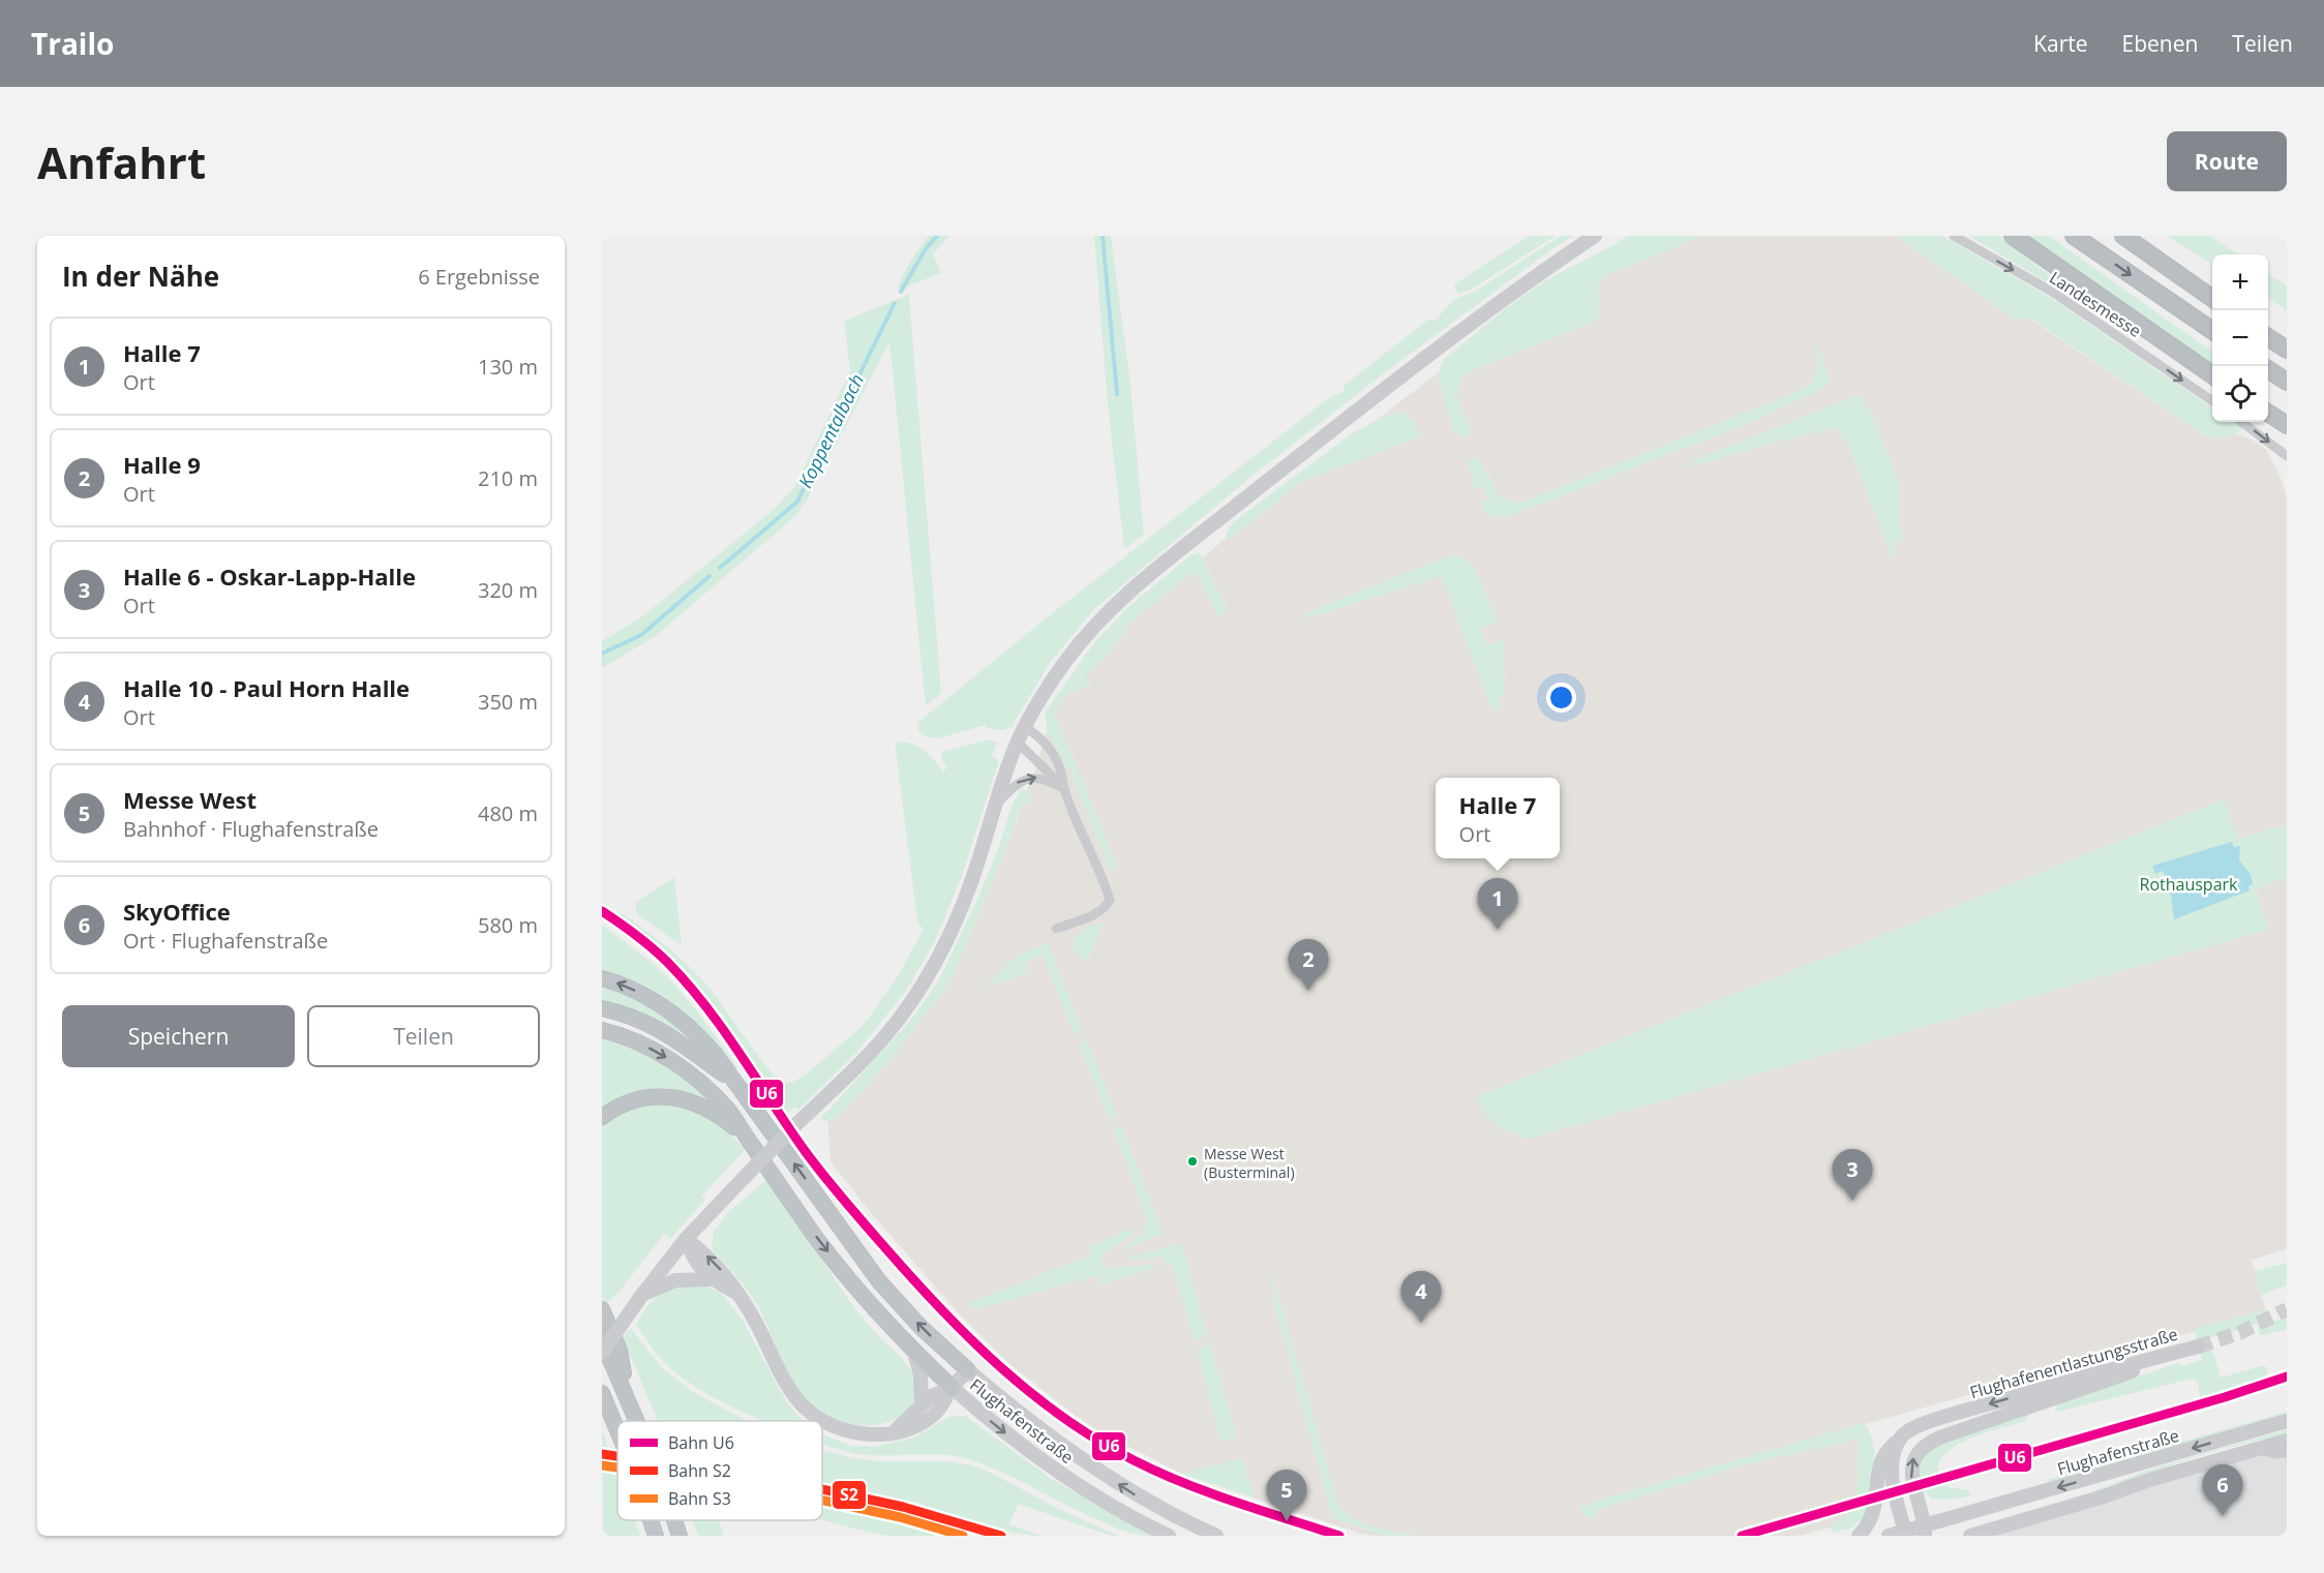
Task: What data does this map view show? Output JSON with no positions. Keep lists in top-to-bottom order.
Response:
{
  "streets": {
    "main road": ["Flughafenentlastungsstraße", "Flughafenstraße"],
    "street": ["Landesmesse"]
  },
  "crossings": [
    ["Flughafenentlastungsstraße", "Flughafenstraße"]
  ],
  "one_way": ["Landesmesse"],
  "water": ["Koppentalbach"],
  "parks": ["Rothauspark"],
  "places": ["Messe West (Busterminal)"],
  "lines": ["rail line U6", "rail line S2", "rail line S3"],
  "legend": ["Bahn U6", "Bahn S2", "Bahn S3"],
  "page": {
    "header": "Trailo",
    "nav": ["Karte", "Ebenen", "Teilen"],
    "buttons": [
      "Route",
      ["Speichern", "Teilen"]
    ],
    "title": "Anfahrt",
    "heading": ["In der Nähe", "6 Ergebnisse"],
    "map_buttons": ["+", "−"],
    "list": [
      {
        "mark": "1",
        "name": "Halle 7",
        "note": "Ort",
        "value": "130 m"
      },
      {
        "mark": "2",
        "name": "Halle 9",
        "note": "Ort",
        "value": "210 m"
      },
      {
        "mark": "3",
        "name": "Halle 6 - Oskar-Lapp-Halle",
        "note": "Ort",
        "value": "320 m"
      },
      {
        "mark": "4",
        "name": "Halle 10 - Paul Horn Halle",
        "note": "Ort",
        "value": "350 m"
      },
      {
        "mark": "5",
        "name": "Messe West",
        "note": "Bahnhof · Flughafenstraße",
        "value": "480 m"
      },
      {
        "mark": "6",
        "name": "SkyOffice",
        "note": "Ort · Flughafenstraße",
        "value": "580 m"
      }
    ],
    "popup": ["Halle 7", "Ort"],
    "pins": [
      "1",
      "2",
      "3",
      "4",
      "6",
      "5"
    ]
  }
}
